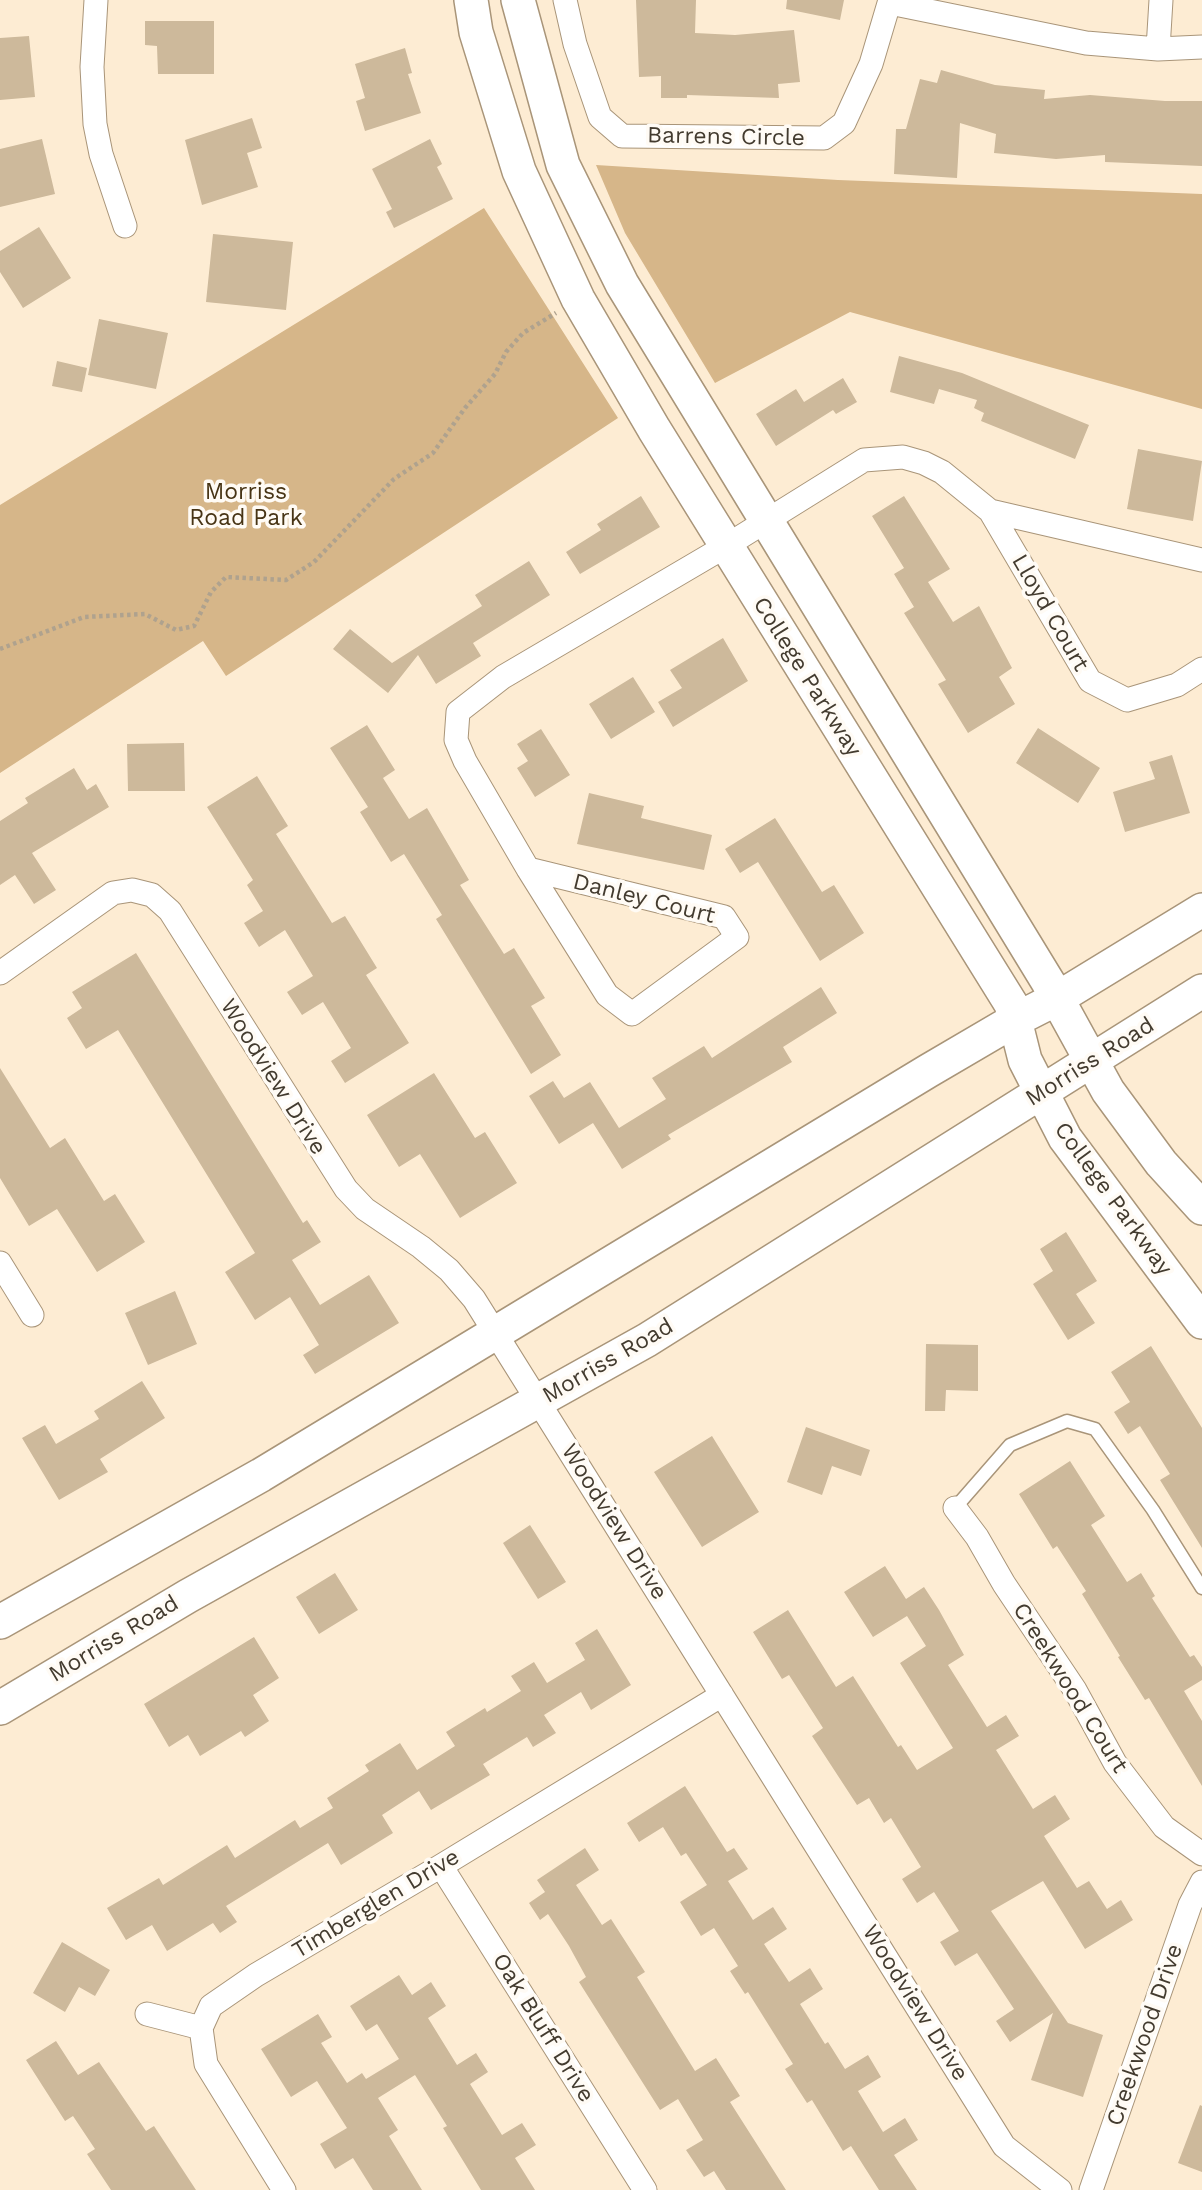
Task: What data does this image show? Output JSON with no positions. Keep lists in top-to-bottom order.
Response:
{
  "streets": {
    "main road": ["College Parkway", "Morriss Road"],
    "street": [
      "Barrens Circle",
      "Lloyd Court",
      "Danley Court",
      "Woodview Drive",
      "Creekwood Court",
      "Timberglen Drive",
      "Oak Bluff Drive",
      "Creekwood Drive"
    ]
  },
  "crossings": [
    ["Lloyd Court", "College Parkway"],
    ["Lloyd Court", "Danley Court"],
    ["College Parkway", "Danley Court"],
    ["College Parkway", "Morriss Road"],
    ["Morriss Road", "Woodview Drive"],
    ["Woodview Drive", "Timberglen Drive"],
    ["Timberglen Drive", "Oak Bluff Drive"]
  ],
  "parks": ["Morriss Road Park"]
}
